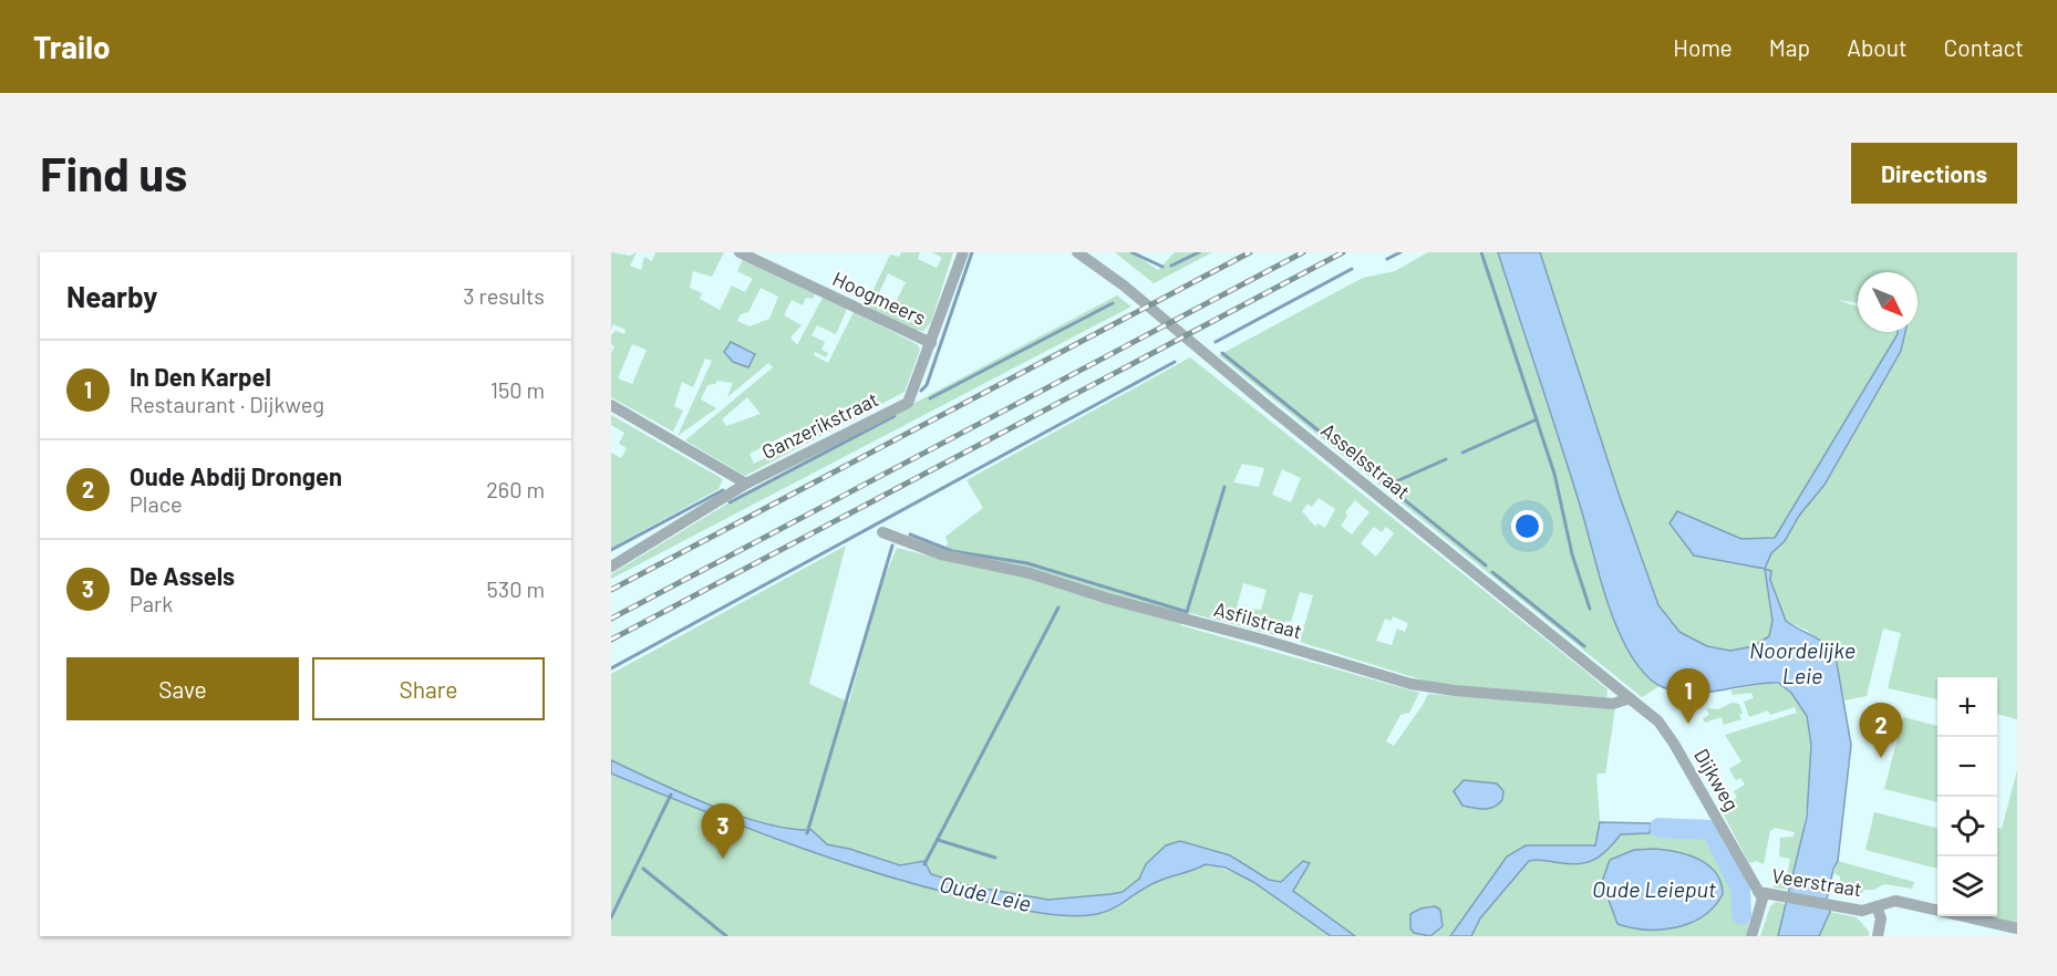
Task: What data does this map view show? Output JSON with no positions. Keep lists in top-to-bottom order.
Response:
{
  "streets": {
    "street": [
      "Hoogmeers",
      "Ganzerikstraat",
      "Asselsstraat",
      "Asfilstraat",
      "Dijkweg",
      "Veerstraat"
    ]
  },
  "crossings": [
    ["Hoogmeers", "Ganzerikstraat"],
    ["Asselsstraat", "Asfilstraat"],
    ["Asselsstraat", "Dijkweg"],
    ["Asfilstraat", "Dijkweg"],
    ["Dijkweg", "Veerstraat"]
  ],
  "water": ["Noordelijke Leie", "Oude Leieput", "Oude Leie"],
  "north": "bottom right",
  "page": {
    "header": "Trailo",
    "nav": [
      "Home",
      "Map",
      "About",
      "Contact"
    ],
    "buttons": [
      "Directions",
      ["Save", "Share"]
    ],
    "title": "Find us",
    "heading": ["Nearby", "3 results"],
    "list": [
      {
        "mark": "1",
        "name": "In Den Karpel",
        "note": "Restaurant · Dijkweg",
        "value": "150 m"
      },
      {
        "mark": "2",
        "name": "Oude Abdij Drongen",
        "note": "Place",
        "value": "260 m"
      },
      {
        "mark": "3",
        "name": "De Assels",
        "note": "Park",
        "value": "530 m"
      }
    ],
    "pins": ["1", "2", "3"],
    "map_buttons": ["+", "−"]
  }
}
